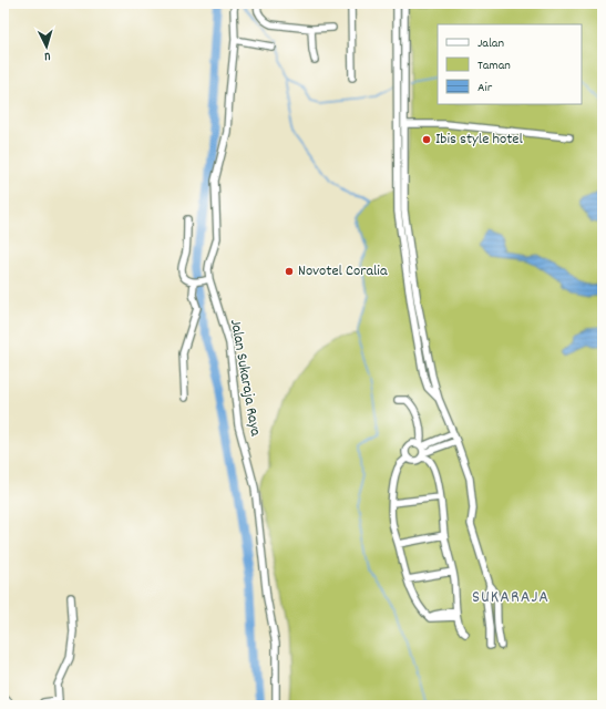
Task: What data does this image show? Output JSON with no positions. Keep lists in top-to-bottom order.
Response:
{
  "streets": {
    "street": ["Jalan Sukaraja Raya"]
  },
  "districts": ["SUKARAJA"],
  "places": ["Ibis style hotel", "Novotel Coralia"],
  "legend": ["Jalan", "Taman", "Air"],
  "north": "bottom"
}
